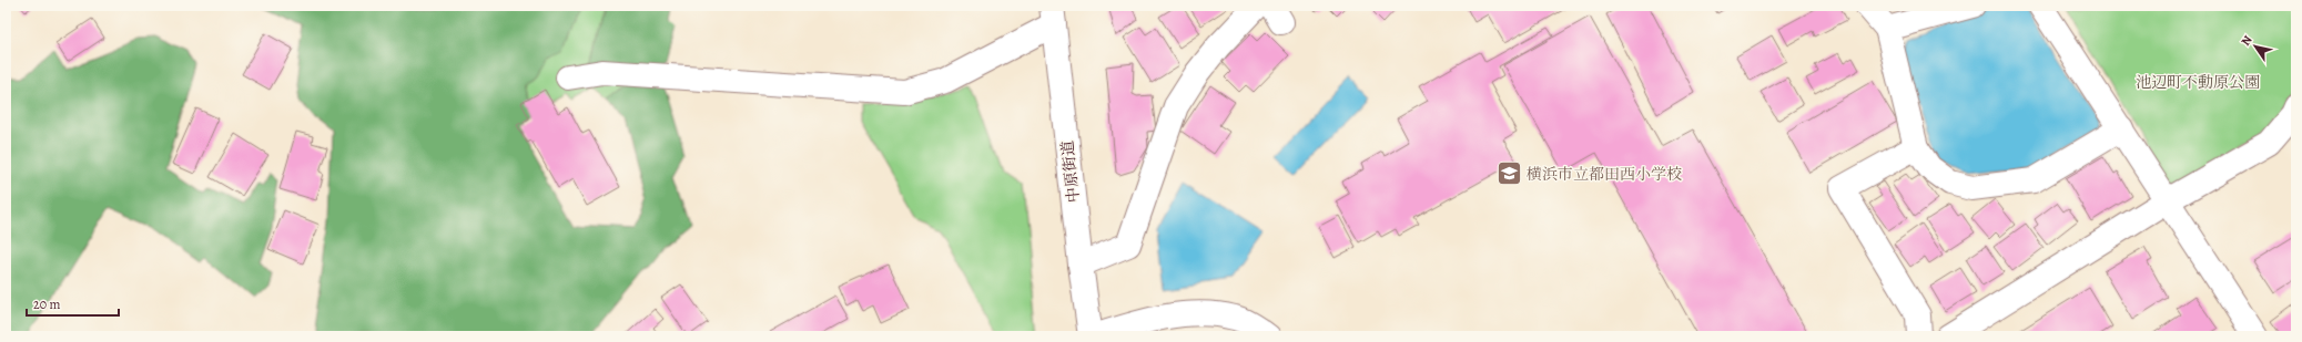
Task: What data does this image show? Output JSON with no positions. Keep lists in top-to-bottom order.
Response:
{
  "streets": {
    "street": ["中原街道"]
  },
  "parks": ["池辺町不動原公園"],
  "places": {
    "school or university": ["横浜市立都田西小学校"]
  },
  "scale_bar": "20 m",
  "north": "top left"
}
